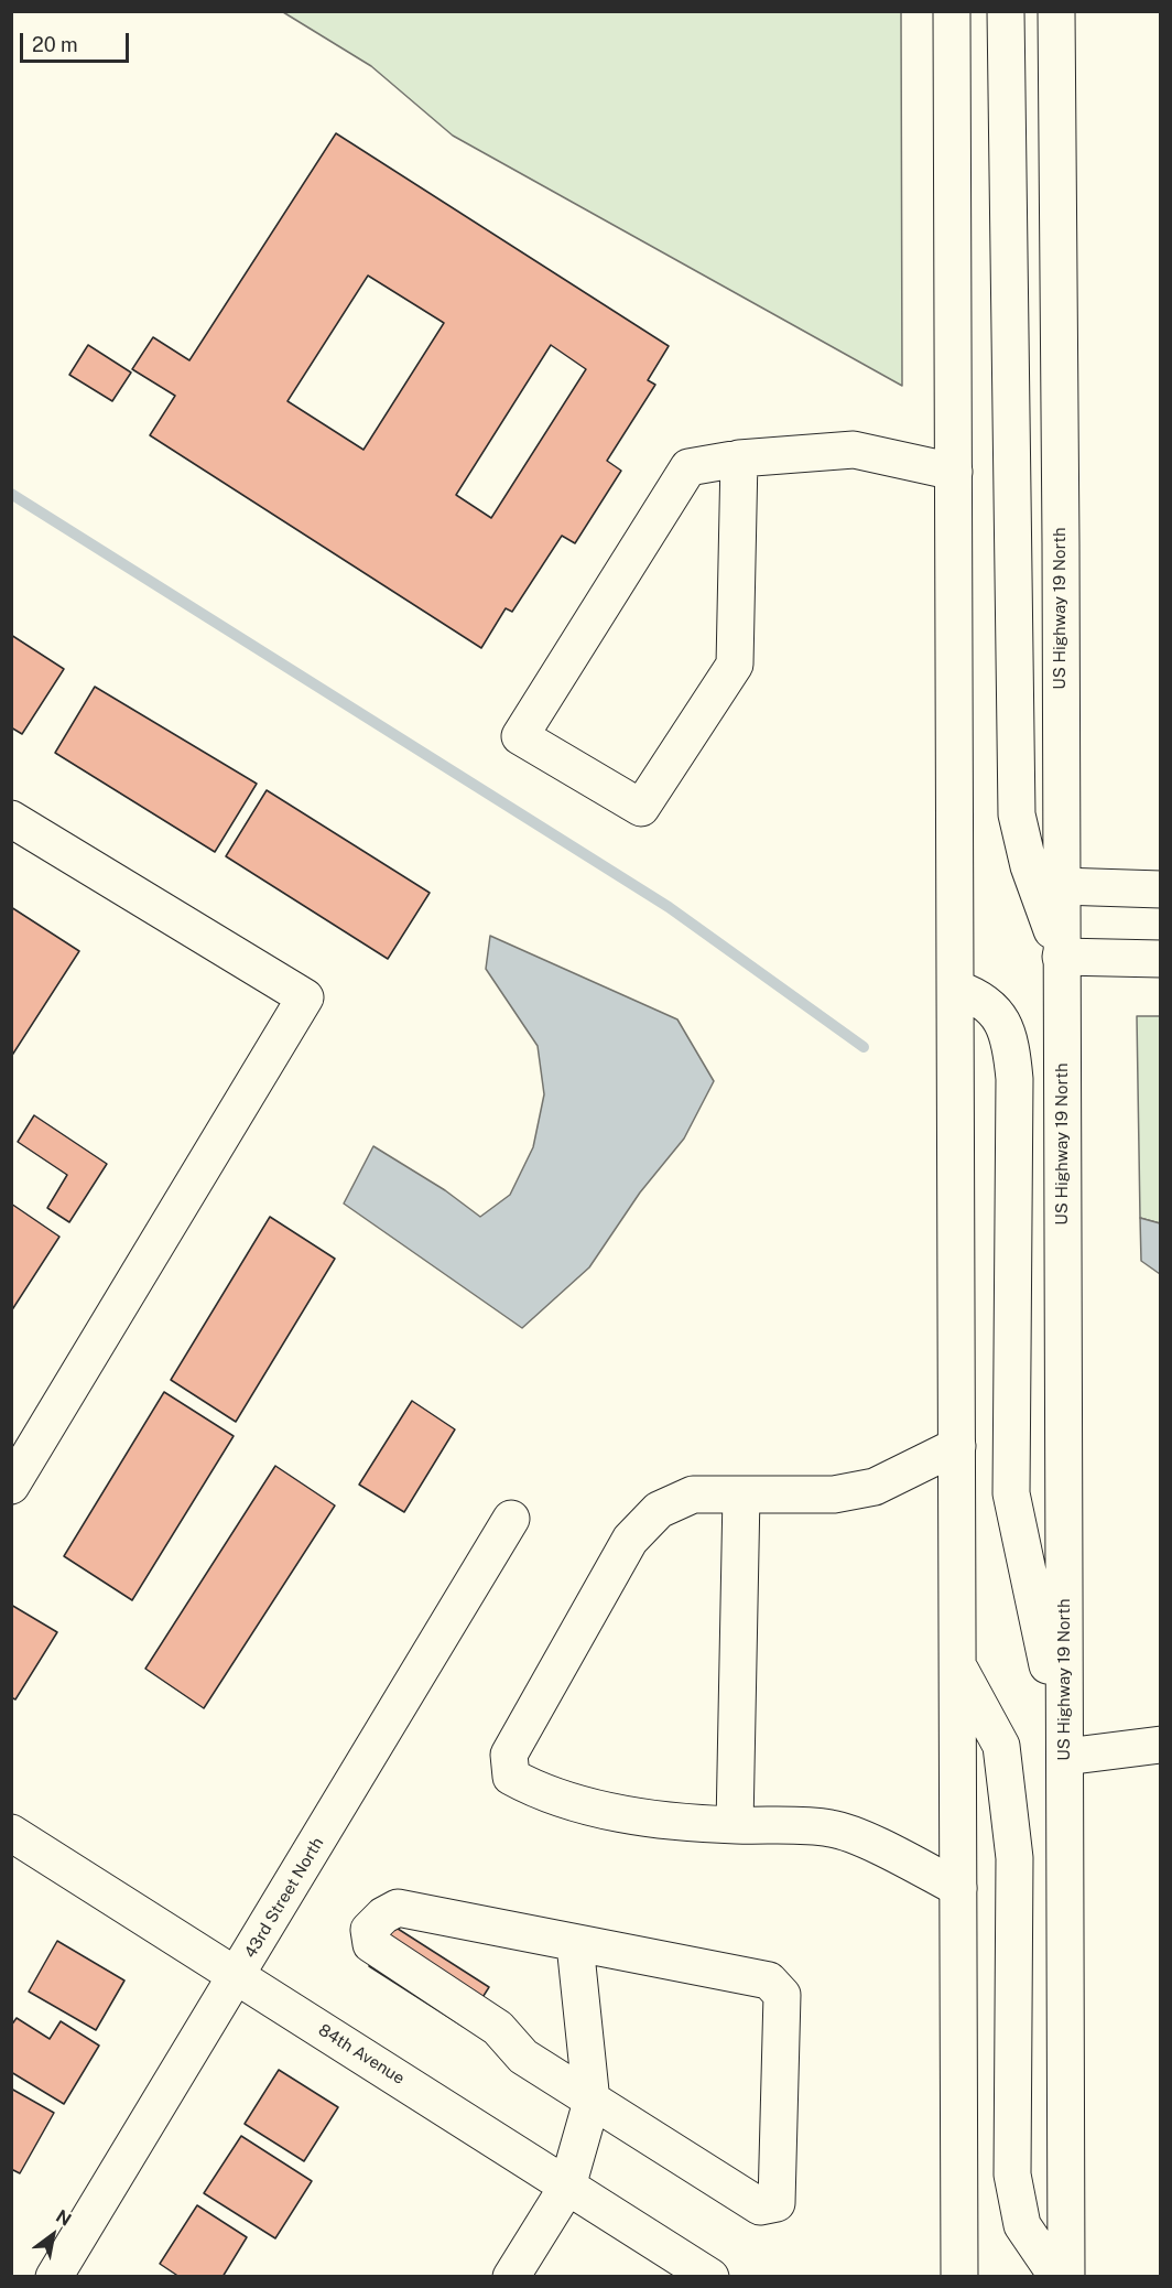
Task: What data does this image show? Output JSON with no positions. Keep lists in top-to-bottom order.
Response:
{
  "streets": {
    "main road": ["US Highway 19 North", "43rd Street North", "84th Avenue"]
  },
  "crossings": [
    ["43rd Street North", "84th Avenue"]
  ],
  "scale_bar": "20 m",
  "north": "top right"
}
